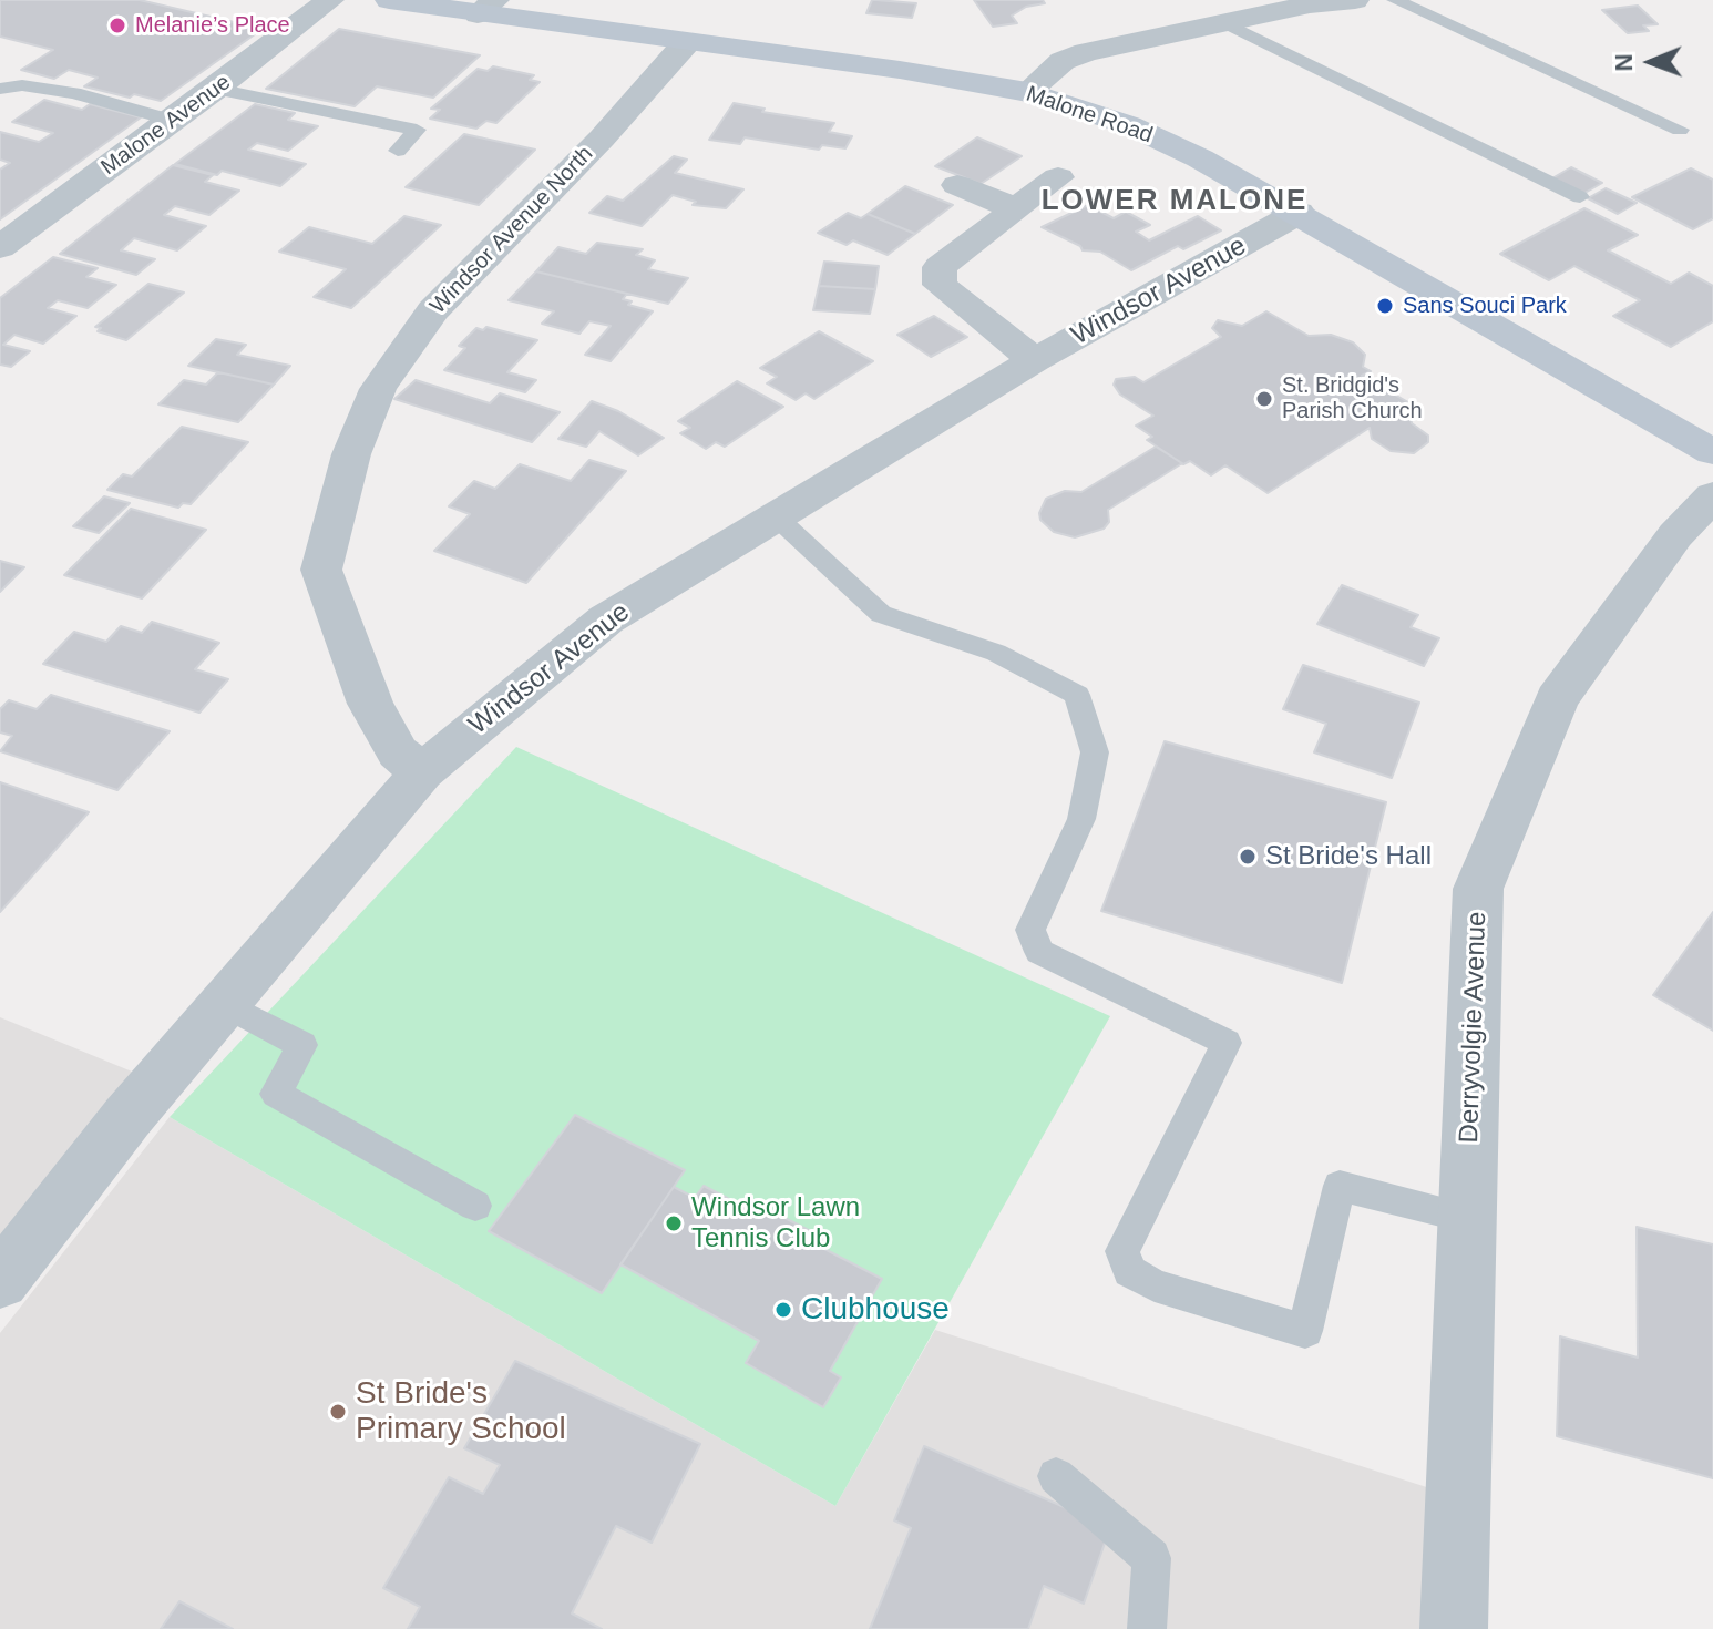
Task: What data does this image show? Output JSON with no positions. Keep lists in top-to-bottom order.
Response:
{
  "streets": {
    "main road": ["Malone Road"],
    "street": [
      "Malone Avenue",
      "Windsor Avenue North",
      "Windsor Avenue",
      "Derryvolgie Avenue"
    ]
  },
  "crossings": [
    ["Malone Road", "Windsor Avenue North"],
    ["Malone Road", "Windsor Avenue"],
    ["Windsor Avenue North", "Windsor Avenue"]
  ],
  "districts": ["LOWER MALONE"],
  "places": [
    "Melanie’s Place",
    "Sans Souci Park",
    "St. Bridgid's Parish Church",
    "St Bride's Hall",
    "Windsor Lawn Tennis Club",
    "Clubhouse",
    "St Bride's Primary School"
  ],
  "north": "left"
}
